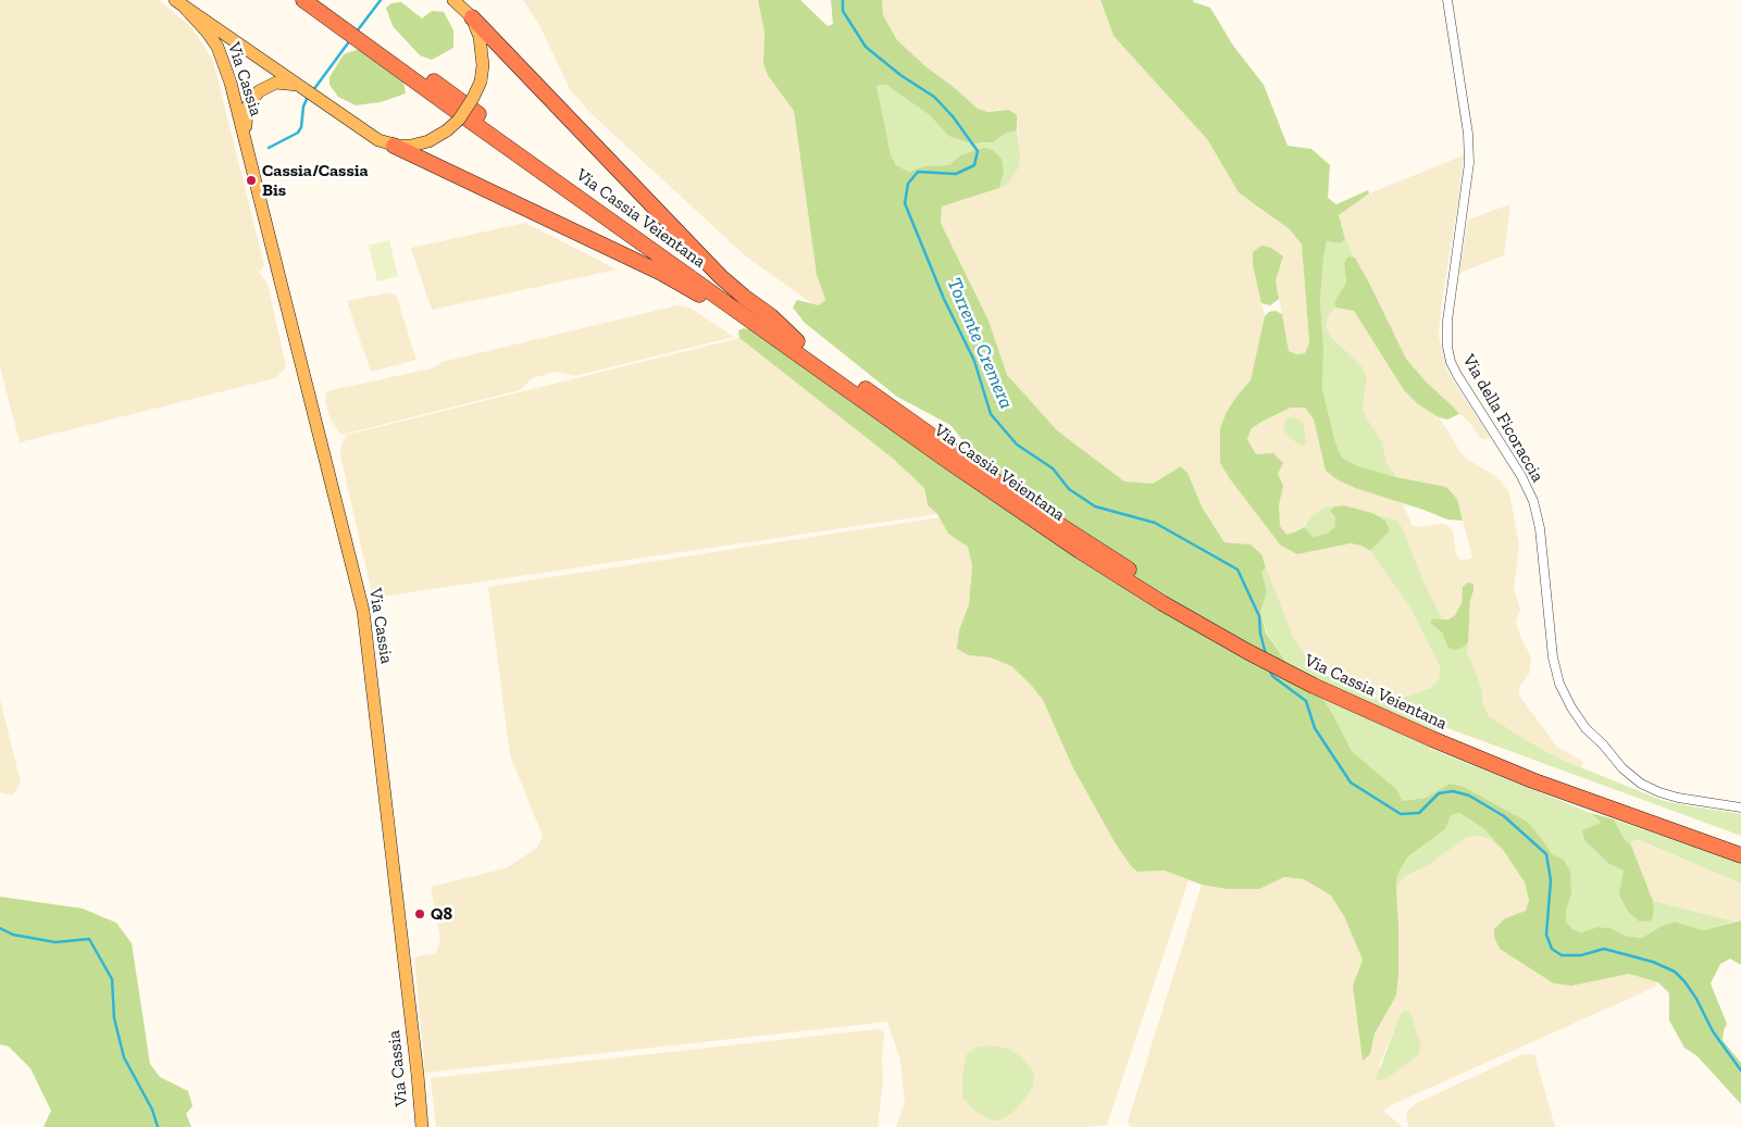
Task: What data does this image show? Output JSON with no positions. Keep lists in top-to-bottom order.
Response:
{
  "streets": {
    "highway": ["Via Cassia Veientana"],
    "main road": ["Via Cassia"],
    "street": ["Via della Ficoraccia"]
  },
  "water": ["Torrente Cremera"],
  "places": ["Cassia/Cassia Bis", "Q8"]
}
